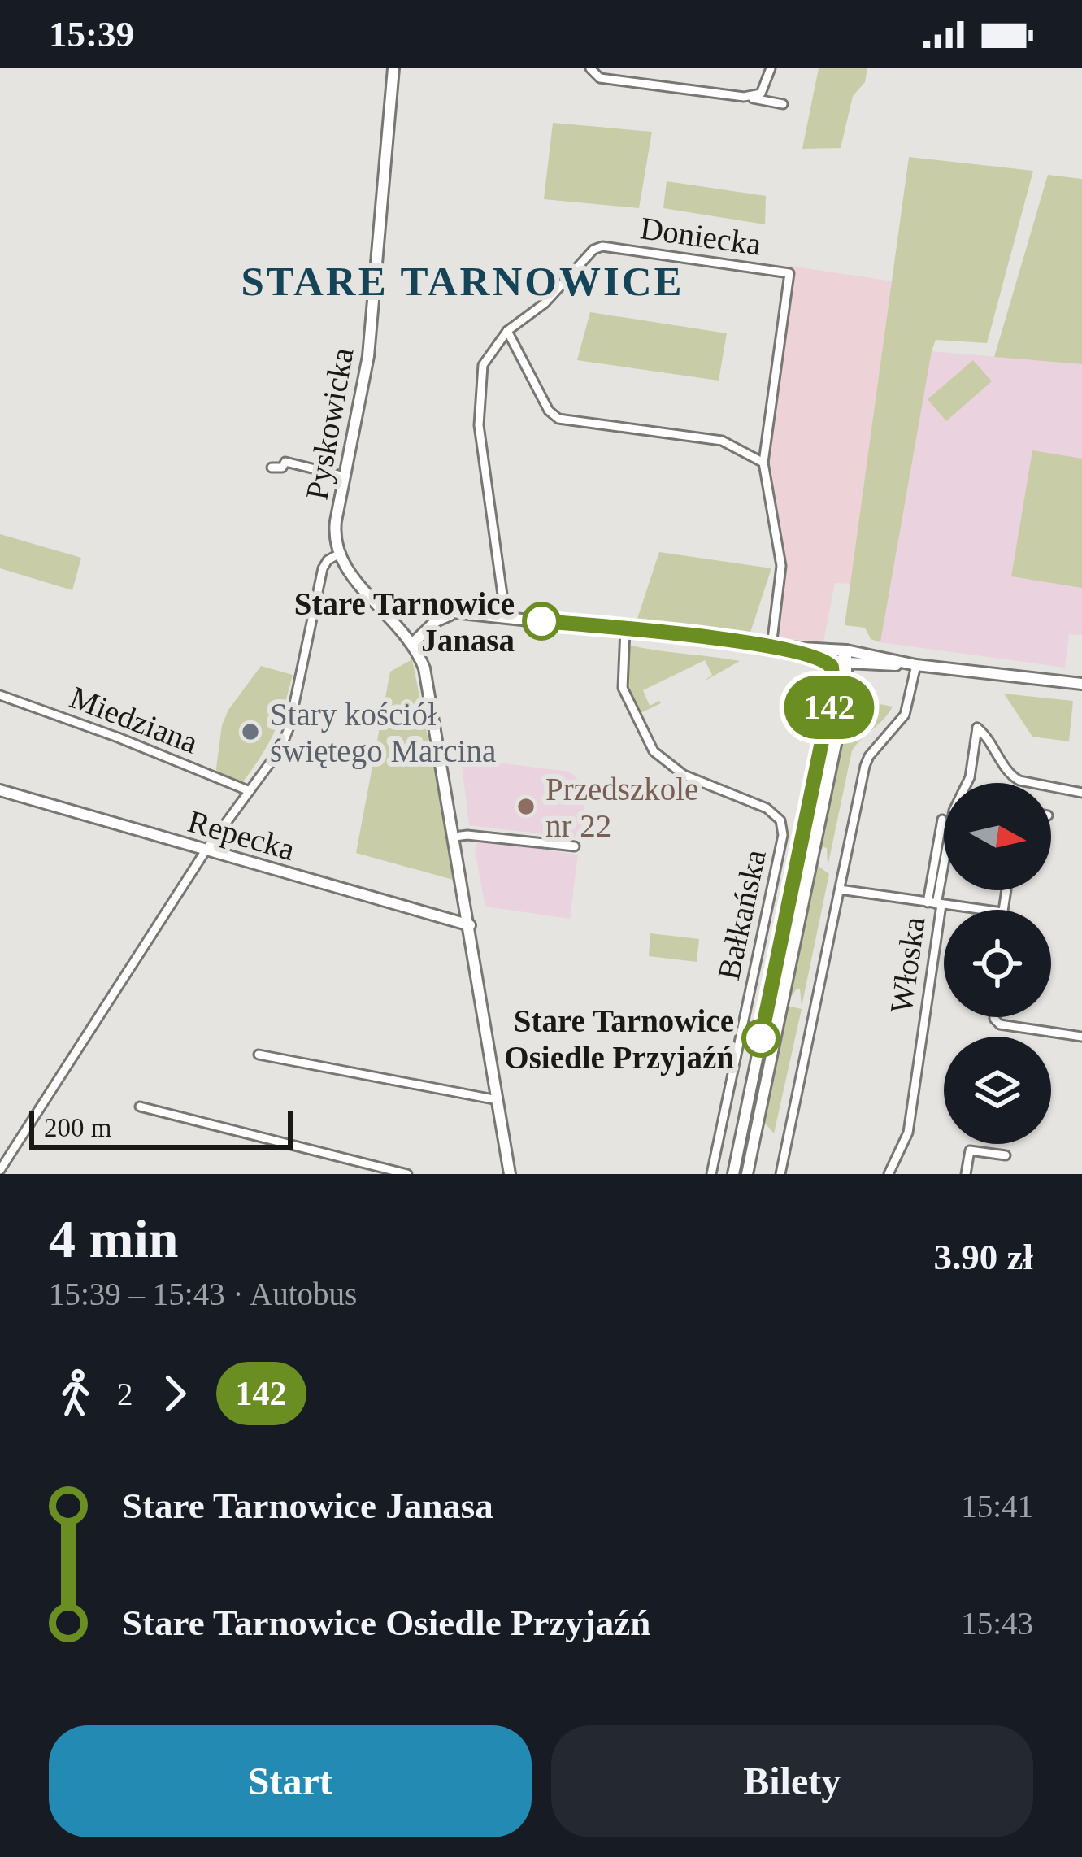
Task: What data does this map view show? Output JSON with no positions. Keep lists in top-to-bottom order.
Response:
{
  "streets": {
    "street": [
      "Doniecka",
      "Pyskowicka",
      "Miedziana",
      "Repecka",
      "Bałkańska",
      "Włoska"
    ]
  },
  "districts": ["STARE TARNOWICE"],
  "places": [
    "Stare Tarnowice Janasa",
    "Stary kościół świętego Marcina",
    "Przedszkole nr 22",
    "Stare Tarnowice Osiedle Przyjaźń"
  ],
  "lines": ["bus line 142"],
  "scale_bar": "200 m",
  "north": "right",
  "page": {
    "status": "15:39",
    "on_map": "142",
    "scale": "200 m",
    "heading": ["4 min", "15:39 – 15:43 · Autobus", "3.90 zł"],
    "legs": ["2", "142"],
    "list": [
      {
        "name": "Stare Tarnowice Janasa",
        "value": "15:41"
      },
      {
        "name": "Stare Tarnowice Osiedle Przyjaźń",
        "value": "15:43"
      }
    ],
    "buttons": ["Start", "Bilety"]
  }
}
